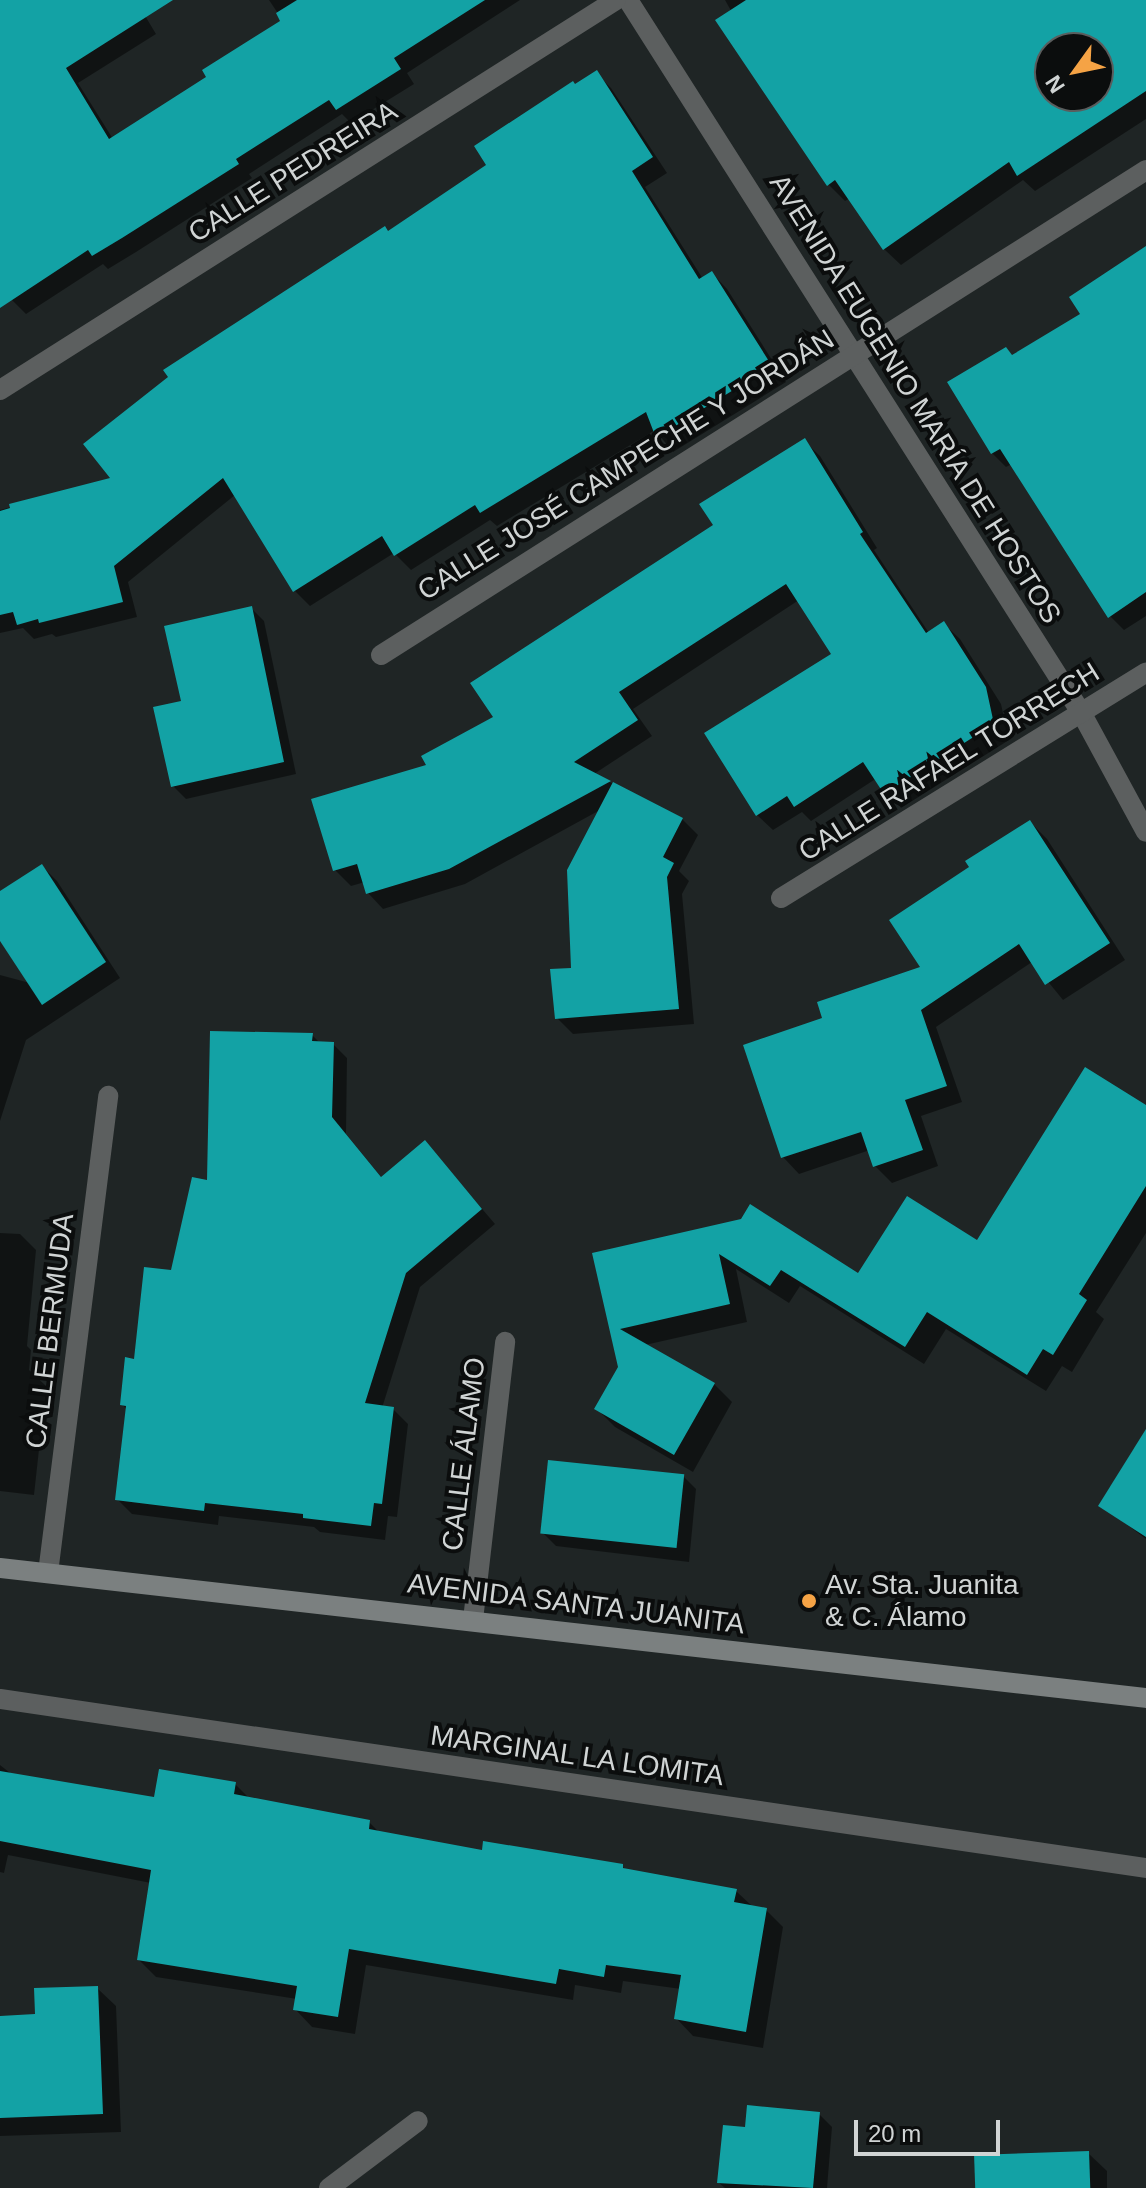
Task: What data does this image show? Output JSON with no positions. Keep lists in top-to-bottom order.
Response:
{
  "streets": {
    "street": [
      "CALLE PEDREIRA",
      "AVENIDA EUGENIO MARÍA DE HOSTOS",
      "CALLE JOSÉ CAMPECHE Y JORDÁN",
      "CALLE RAFAEL TORRECH",
      "CALLE BERMUDA",
      "CALLE ÁLAMO",
      "AVENIDA SANTA JUANITA",
      "MARGINAL LA LOMITA"
    ]
  },
  "crossings": [
    ["AVENIDA EUGENIO MARÍA DE HOSTOS", "CALLE JOSÉ CAMPECHE Y JORDÁN"],
    ["AVENIDA EUGENIO MARÍA DE HOSTOS", "CALLE RAFAEL TORRECH"],
    ["CALLE BERMUDA", "AVENIDA SANTA JUANITA"],
    ["CALLE ÁLAMO", "AVENIDA SANTA JUANITA"]
  ],
  "places": ["Av. Sta. Juanita & C. Álamo"],
  "scale_bar": "20 m",
  "north": "bottom left"
}
